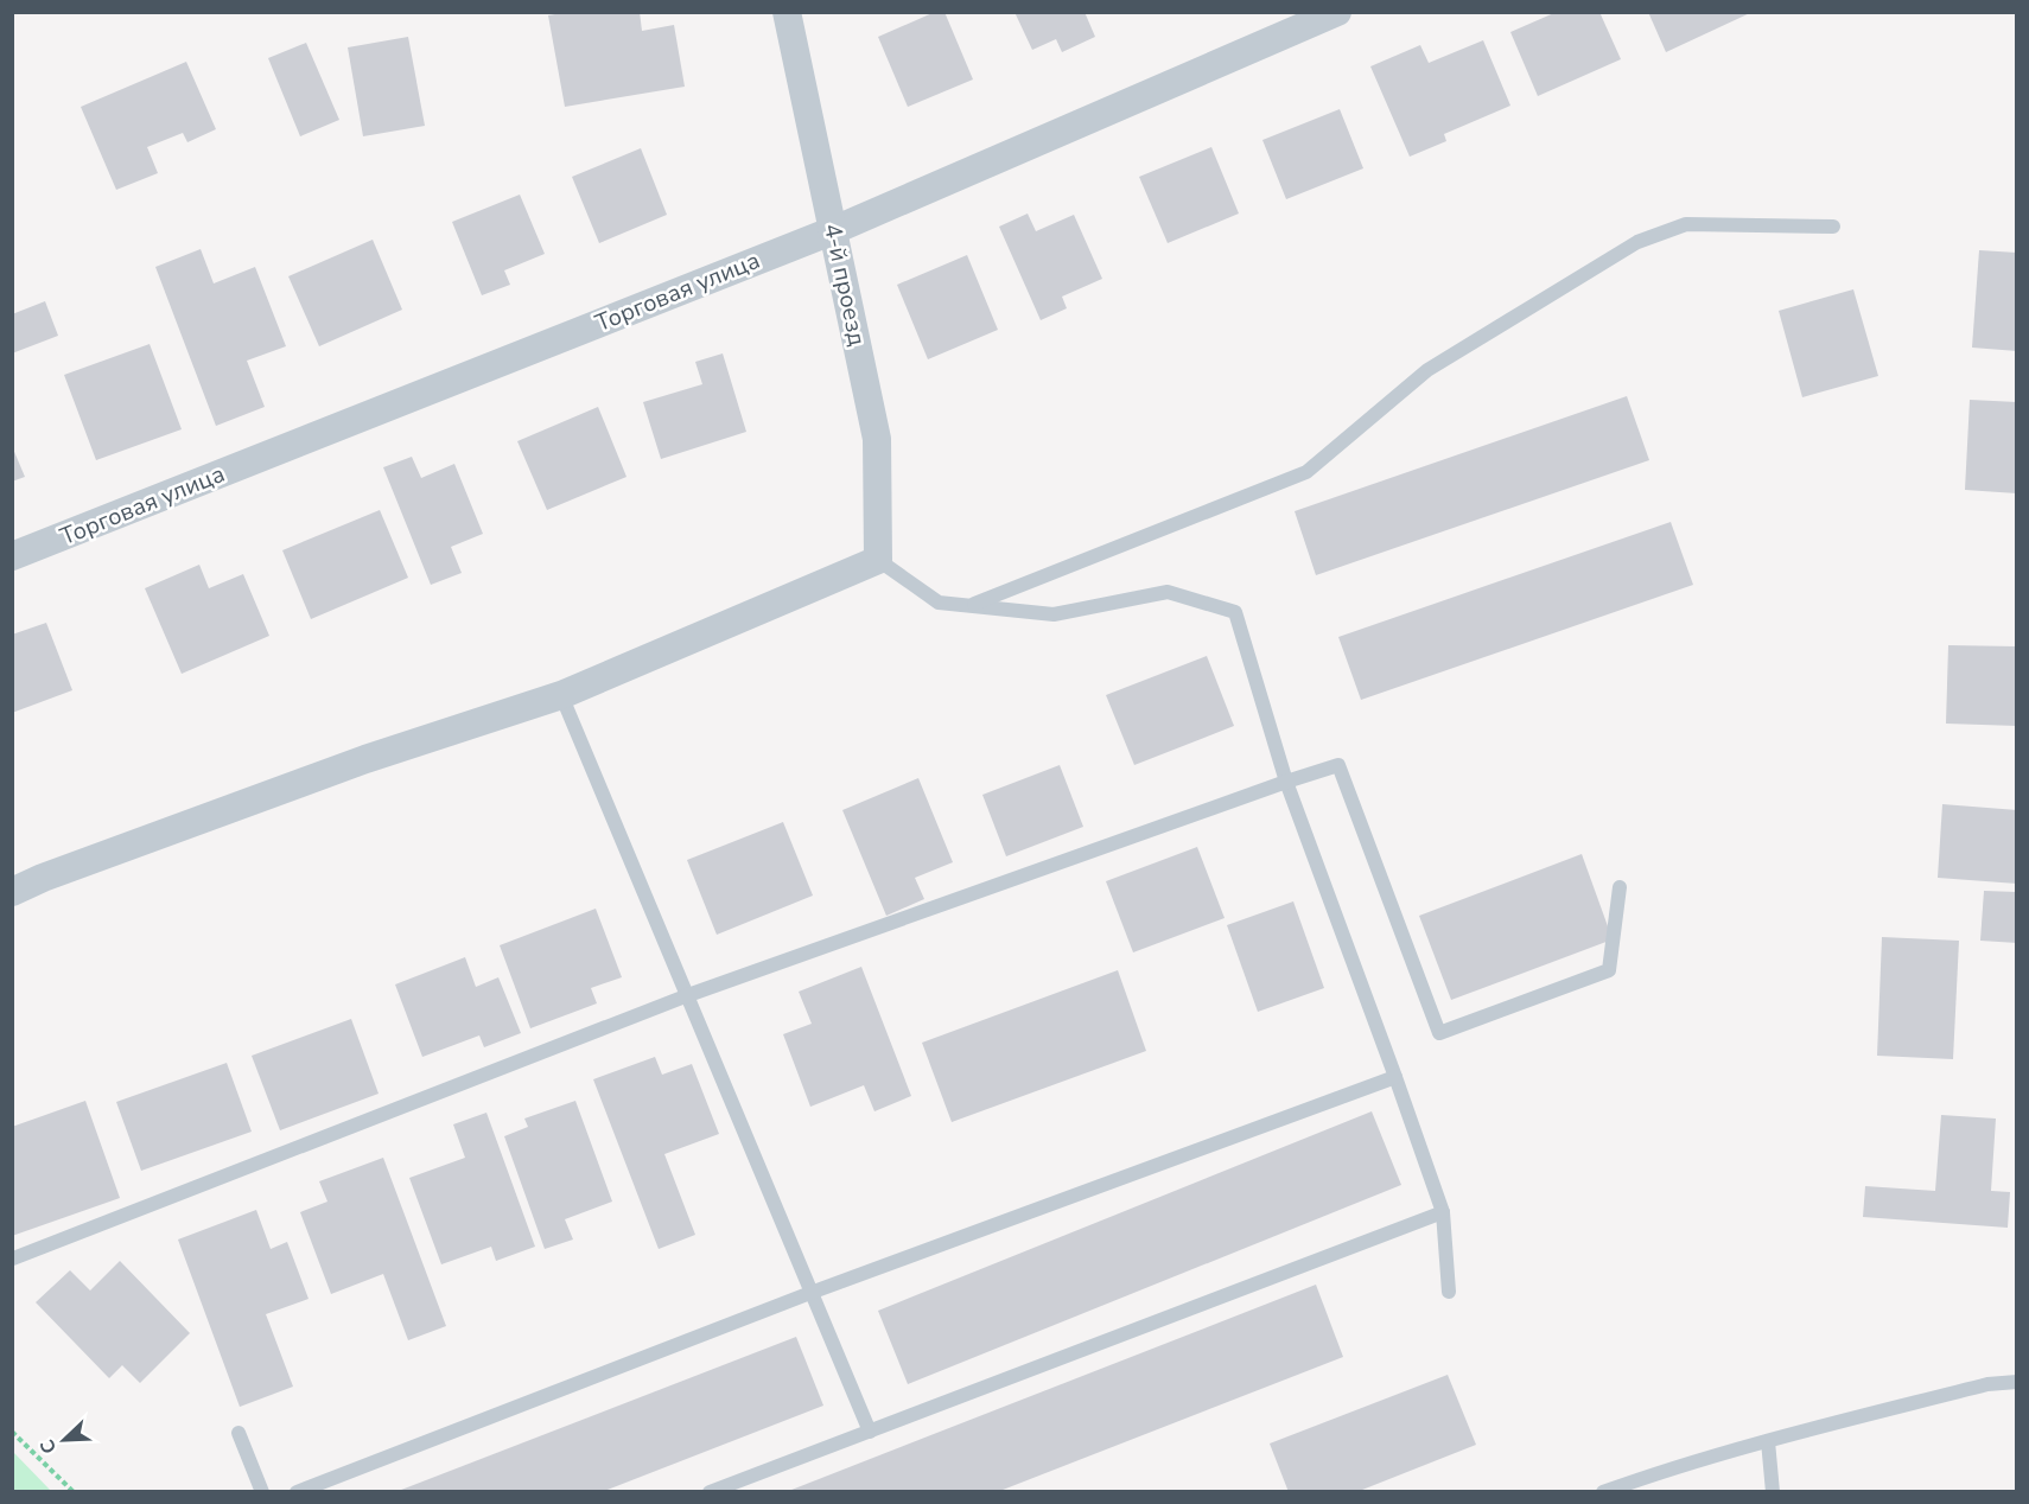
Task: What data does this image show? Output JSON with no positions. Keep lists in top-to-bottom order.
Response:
{
  "streets": {
    "street": ["4-й проезд", "Торговая улица"]
  },
  "crossings": [
    ["4-й проезд", "Торговая улица"]
  ],
  "north": "bottom left"
}
